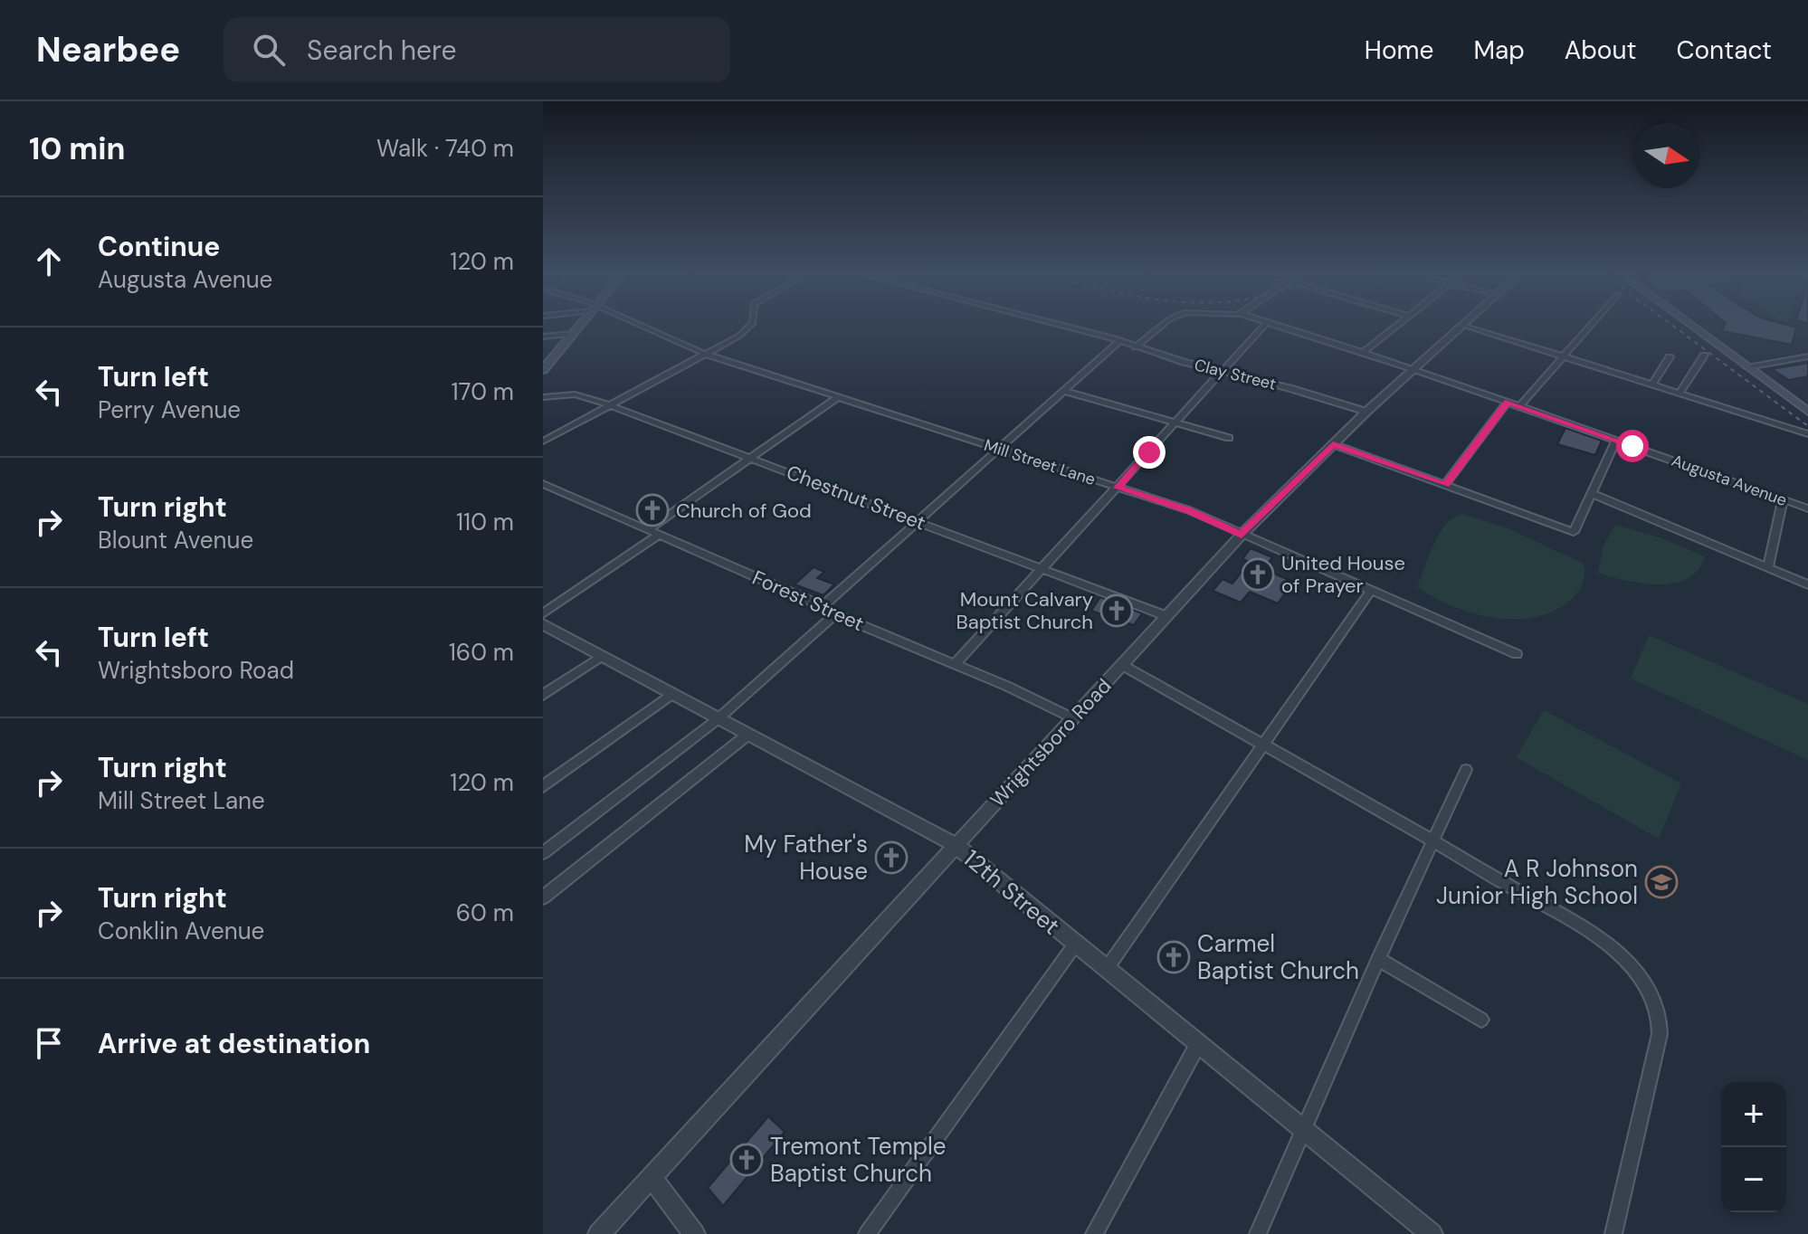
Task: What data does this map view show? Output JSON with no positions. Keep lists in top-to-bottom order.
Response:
{
  "streets": {
    "street": [
      "Clay Street",
      "Mill Street Lane",
      "Augusta Avenue",
      "Chestnut Street",
      "Forest Street",
      "Wrightsboro Road",
      "12th Street"
    ]
  },
  "crossings": [
    ["Clay Street", "Wrightsboro Road"],
    ["Mill Street Lane", "Wrightsboro Road"],
    ["Augusta Avenue", "Wrightsboro Road"],
    ["Chestnut Street", "Wrightsboro Road"],
    ["Forest Street", "Wrightsboro Road"],
    ["Wrightsboro Road", "12th Street"]
  ],
  "places": {
    "church": [
      "Church of God",
      "United House of Prayer",
      "Mount Calvary Baptist Church",
      "My Father's House",
      "Carmel Baptist Church",
      "Tremont Temple Baptist Church"
    ],
    "school or university": ["A R Johnson Junior High School"]
  },
  "north": "right",
  "page": {
    "header": "Nearbee",
    "search": "Search here",
    "nav": [
      "Home",
      "Map",
      "About",
      "Contact"
    ],
    "heading": ["10 min", "Walk · 740 m"],
    "list": [
      ["Continue", "Augusta Avenue", "120 m"],
      ["Turn left", "Perry Avenue", "170 m"],
      ["Turn right", "Blount Avenue", "110 m"],
      ["Turn left", "Wrightsboro Road", "160 m"],
      ["Turn right", "Mill Street Lane", "120 m"],
      ["Turn right", "Conklin Avenue", "60 m"],
      "Arrive at destination"
    ],
    "map_buttons": ["+", "−"]
  }
}
